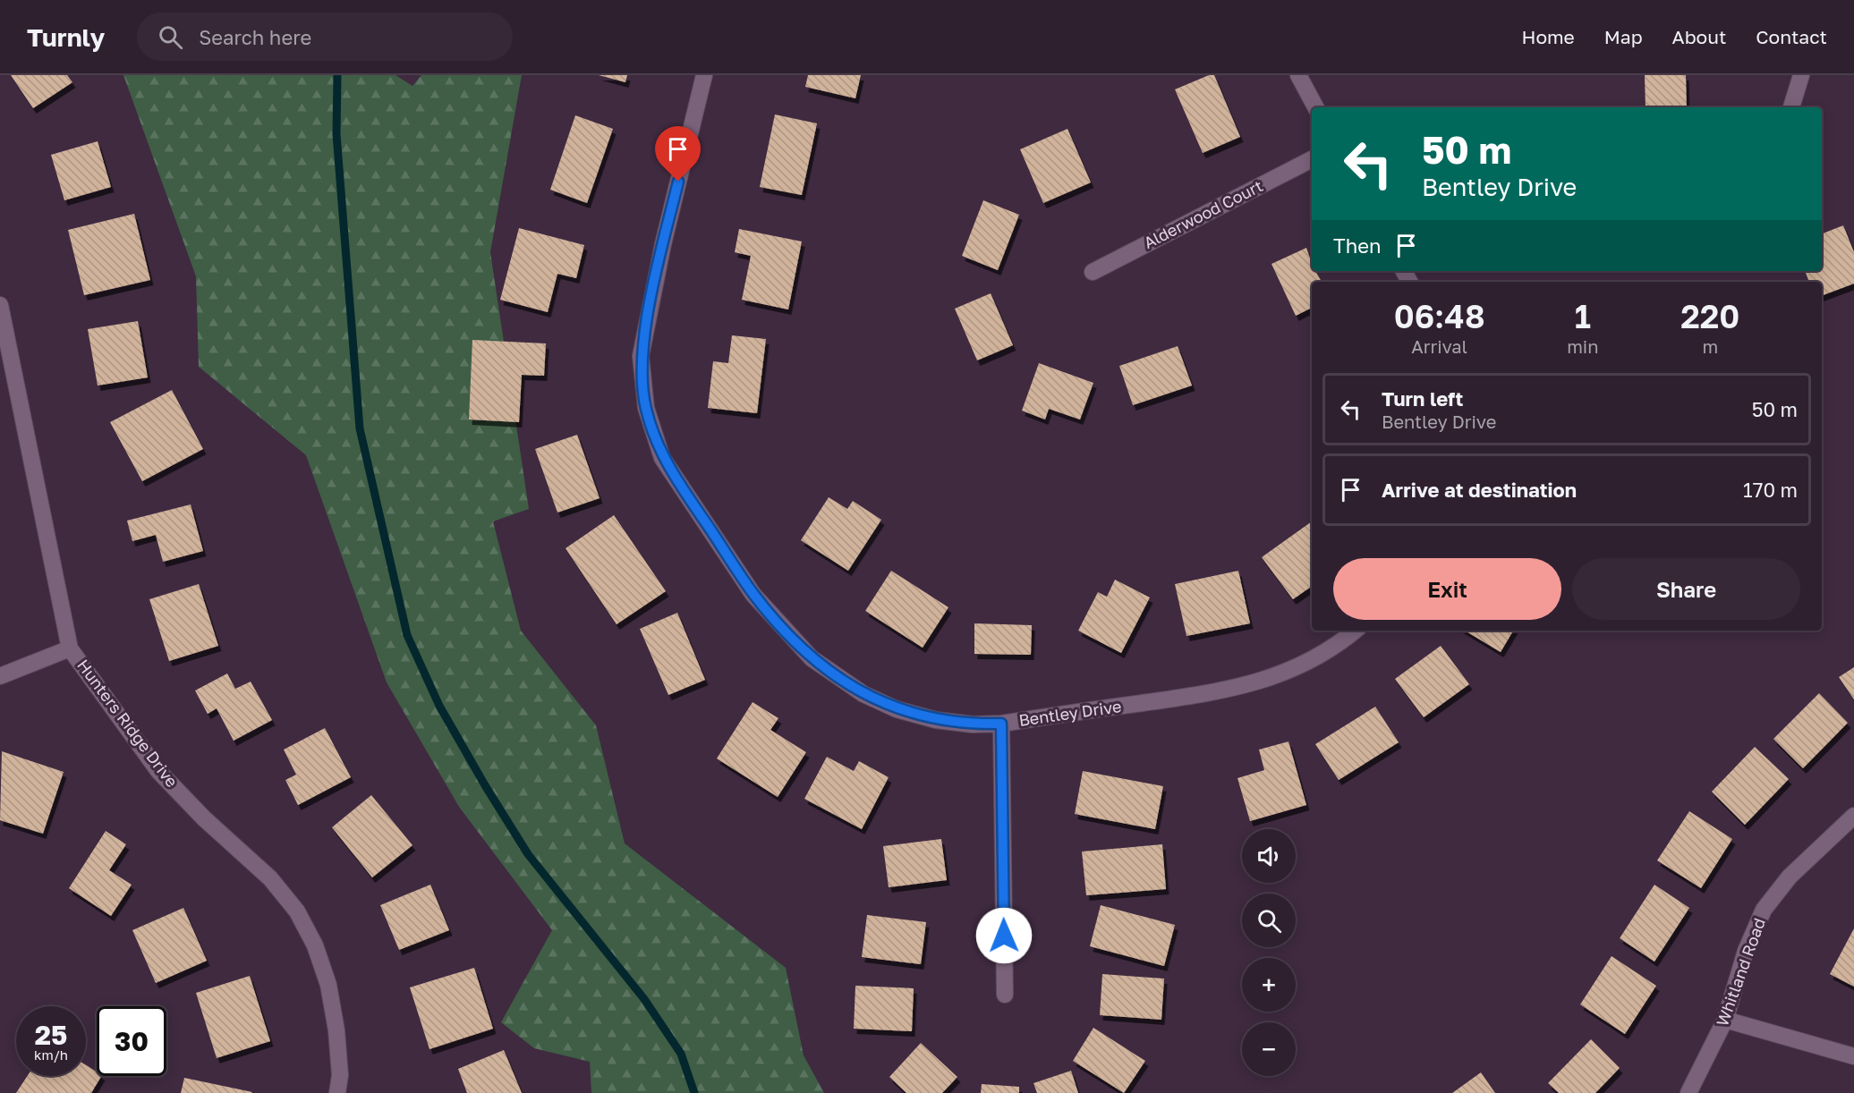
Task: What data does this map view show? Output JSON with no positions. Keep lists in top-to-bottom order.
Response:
{
  "streets": {
    "street": [
      "Alderwood Court",
      "Bentley Drive",
      "Hunters Ridge Drive",
      "Whitland Road"
    ]
  },
  "page": {
    "header": "Turnly",
    "search": "Search here",
    "nav": [
      "Home",
      "Map",
      "About",
      "Contact"
    ],
    "turn": ["50 m", "Bentley Drive"],
    "then": "Then",
    "eta": [
      "06:48",
      "Arrival",
      "1",
      "min",
      "220",
      "m"
    ],
    "list": [
      {
        "name": "Turn left",
        "note": "Bentley Drive",
        "value": "50 m"
      },
      {
        "name": "Arrive at destination",
        "value": "170 m"
      }
    ],
    "buttons": ["Exit", "Share"],
    "map_buttons": ["+", "−"],
    "speed": "25 km/h",
    "limit": "30"
  }
}
